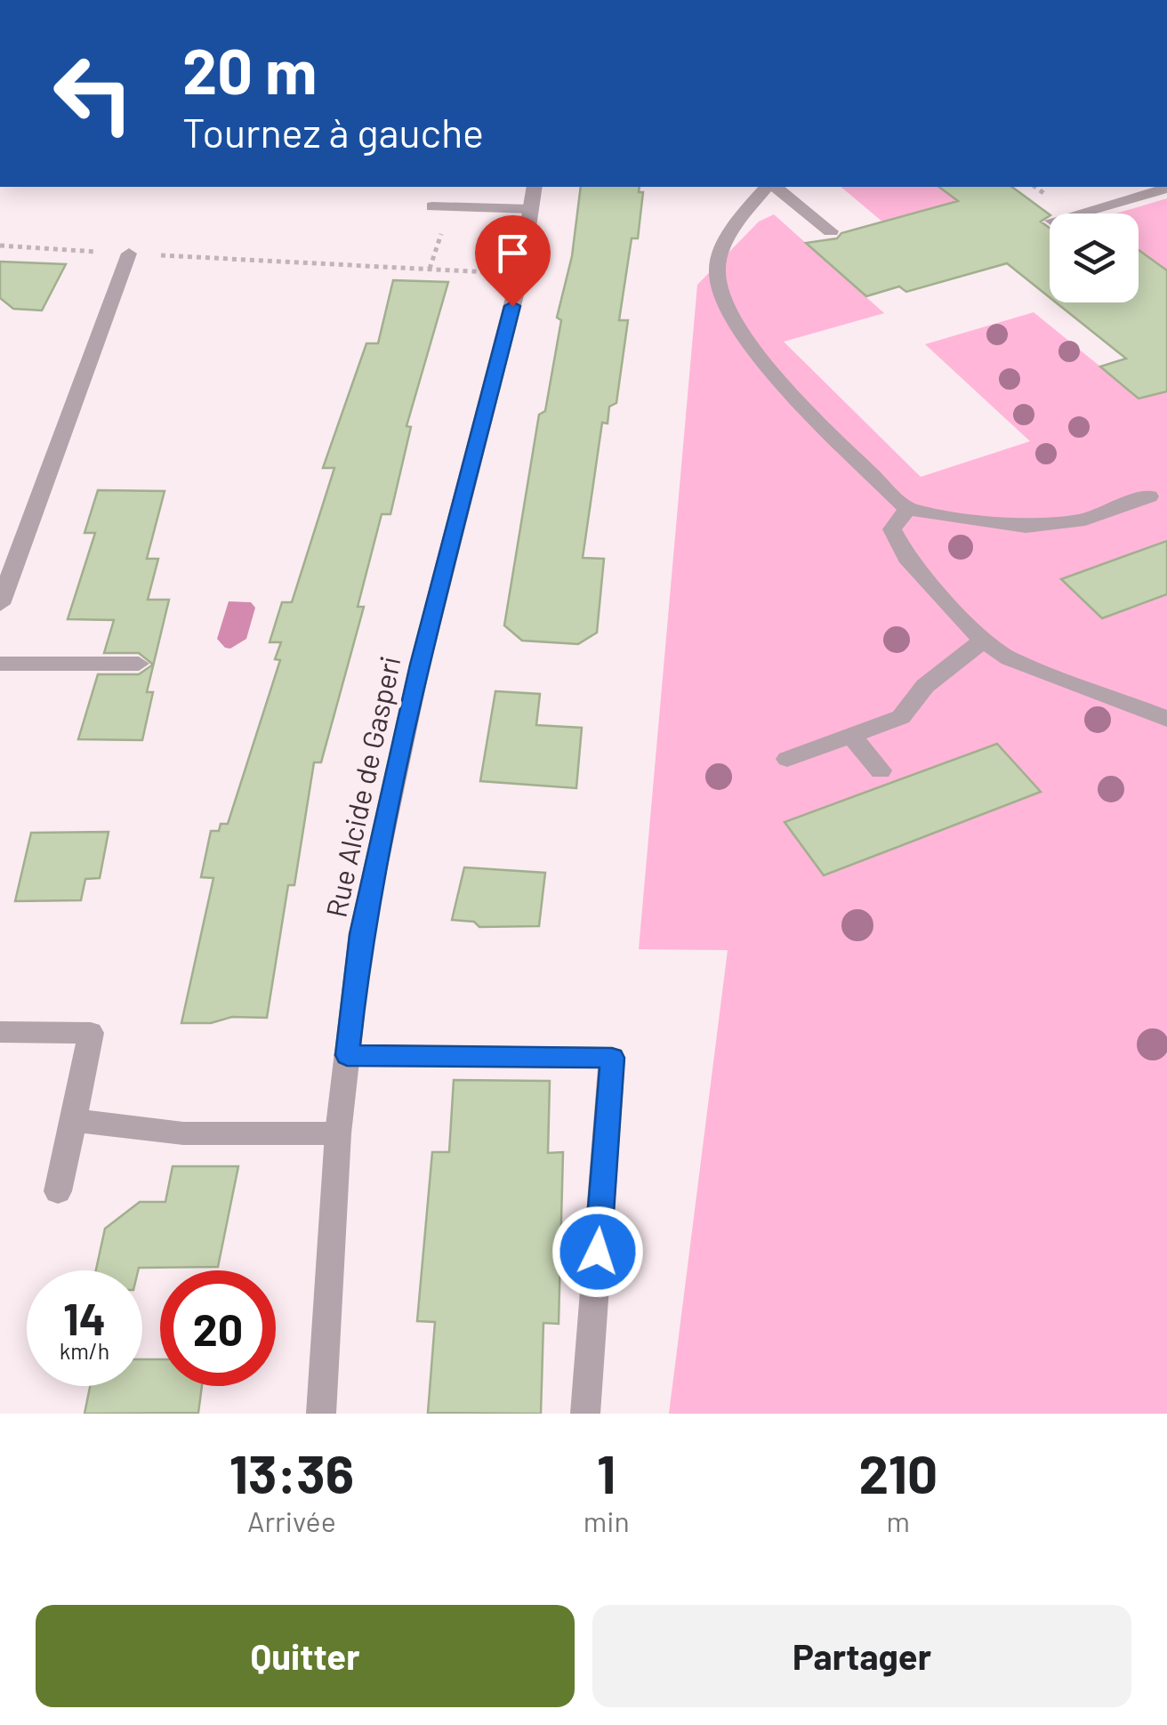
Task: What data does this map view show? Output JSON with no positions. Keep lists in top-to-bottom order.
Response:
{
  "streets": {
    "street": ["Rue Alcide de Gasperi"]
  },
  "page": {
    "turn": ["20 m", "Tournez à gauche"],
    "speed": "14 km/h",
    "limit": "20",
    "eta": [
      "13:36",
      "Arrivée",
      "1",
      "min",
      "210",
      "m"
    ],
    "buttons": ["Quitter", "Partager"]
  }
}
